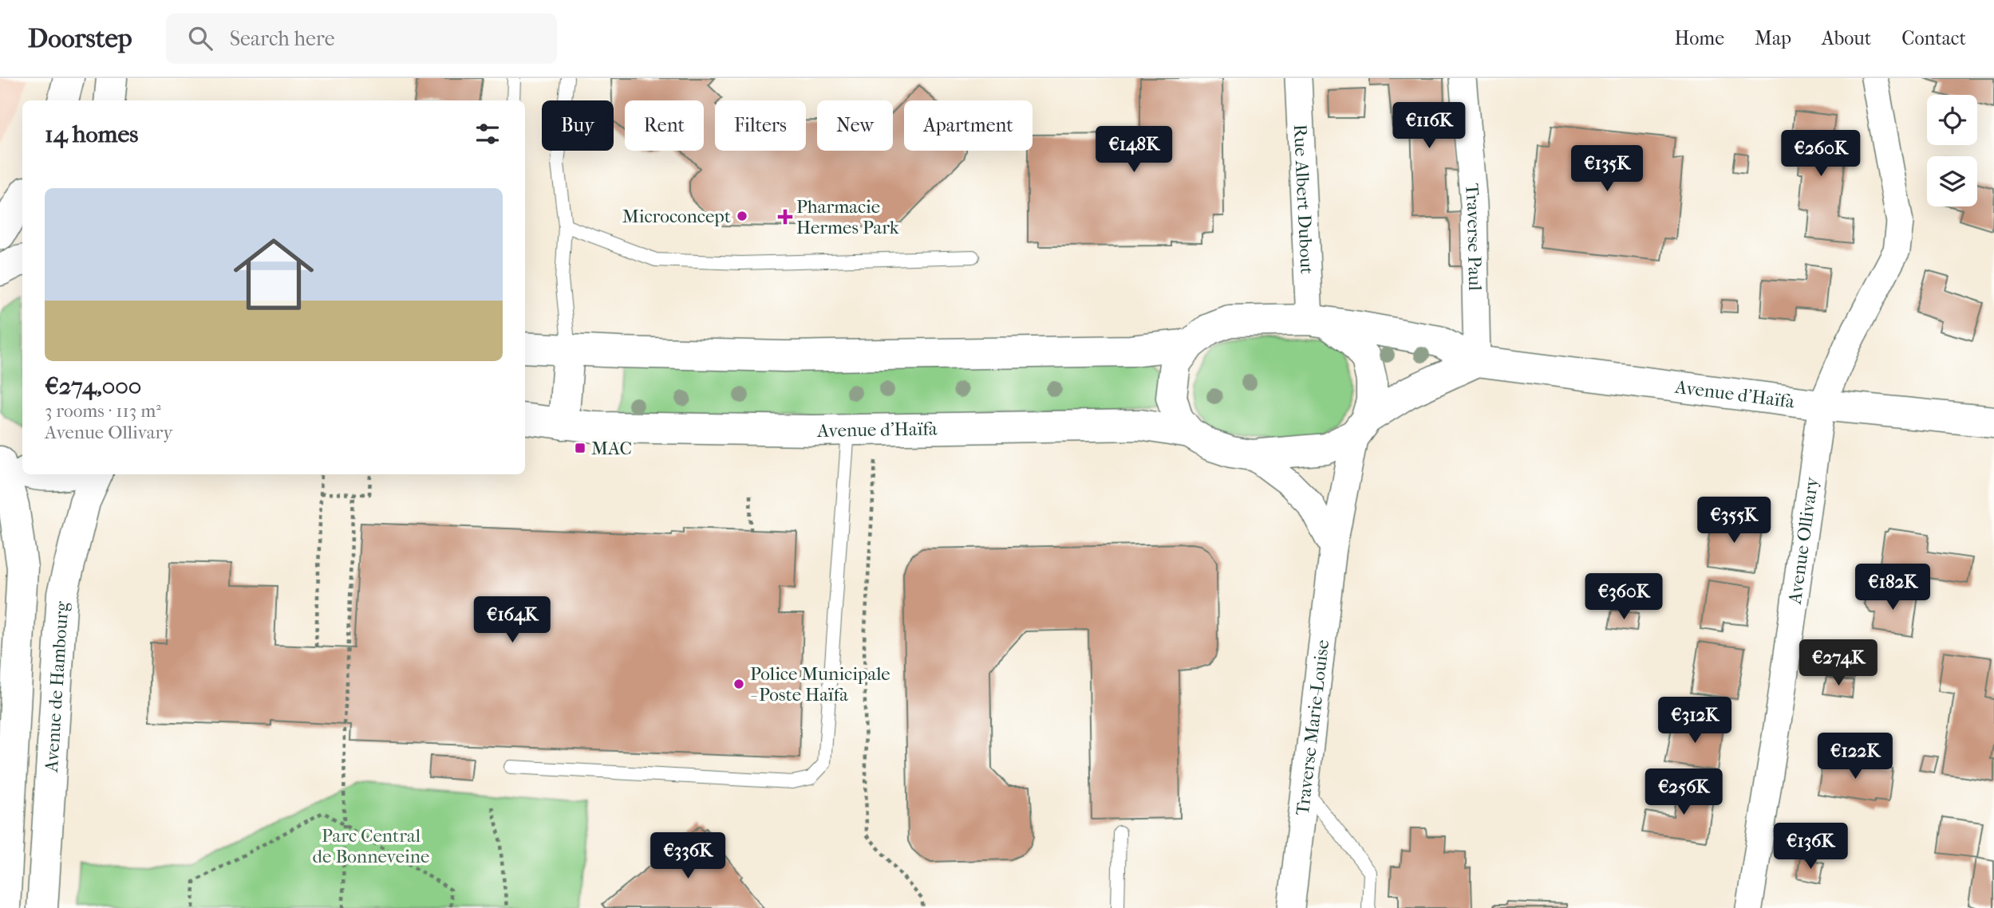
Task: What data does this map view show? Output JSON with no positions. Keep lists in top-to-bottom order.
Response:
{
  "streets": {
    "street": [
      "Rue Albert Dubout",
      "Traverse Paul",
      "Avenue d'Haïfa",
      "Avenue Ollivary",
      "Avenue de Hambourg",
      "Traverse Marie-Louise"
    ]
  },
  "crossings": [
    ["Rue Albert Dubout", "Avenue d'Haïfa"],
    ["Rue Albert Dubout", "Traverse Marie-Louise"],
    ["Traverse Paul", "Avenue d'Haïfa"],
    ["Avenue d'Haïfa", "Avenue Ollivary"],
    ["Avenue d'Haïfa", "Traverse Marie-Louise"]
  ],
  "parks": ["Parc Central de Bonneveine"],
  "places": {
    "other": ["Microconcept", "Police Municipale - Poste Haïfa"],
    "health": ["Pharmacie Hermes Park"],
    "transit": ["MAC"]
  },
  "page": {
    "header": "Doorstep",
    "search": "Search here",
    "nav": [
      "Home",
      "Map",
      "About",
      "Contact"
    ],
    "chip": [
      "Buy",
      "Rent",
      "Filters",
      "New",
      "Apartment"
    ],
    "heading": "14 homes",
    "price": [
      "€116K",
      "€148K",
      "€260K",
      "€135K",
      "€355K",
      "€182K",
      "€360K",
      "€164K",
      "€274K",
      "€312K",
      "€122K",
      "€256K",
      "€136K",
      "€336K"
    ],
    "list": [
      {
        "name": "€274,000",
        "note": "3 rooms · 113 m² · Avenue Ollivary"
      }
    ]
  }
}
